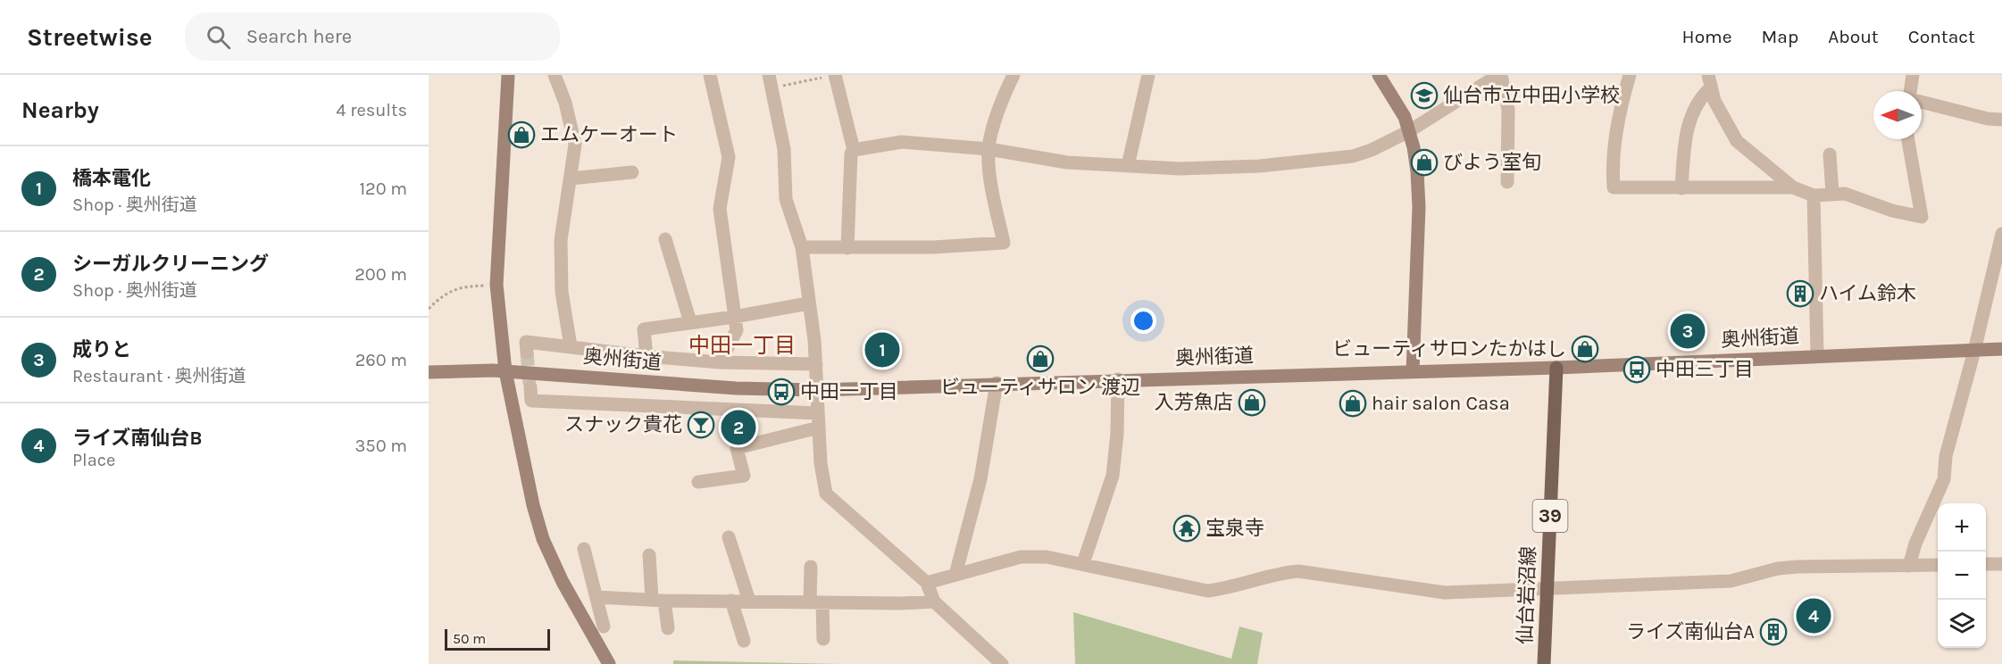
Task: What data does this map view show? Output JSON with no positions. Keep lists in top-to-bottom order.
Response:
{
  "streets": {
    "main road": ["奥州街道", "39", "仙台岩沼線"]
  },
  "crossings": [
    ["奥州街道", "仙台岩沼線"]
  ],
  "districts": ["中田一丁目"],
  "places": {
    "school or university": ["仙台市立中田小学校"],
    "shop": [
      "エムケーオート",
      "びよう室旬",
      "ビューティサロンたかはし",
      "ビューティサロン 渡辺",
      "入芳魚店",
      "hair salon Casa"
    ],
    "building": ["ハイム鈴木", "ライズ南仙台A"],
    "bus stop": ["中田三丁目", "中田一丁目"],
    "bar": ["スナック貴花"],
    "temple": ["宝泉寺"]
  },
  "scale_bar": "50 m",
  "north": "left",
  "page": {
    "header": "Streetwise",
    "search": "Search here",
    "nav": [
      "Home",
      "Map",
      "About",
      "Contact"
    ],
    "heading": ["Nearby", "4 results"],
    "list": [
      {
        "mark": "1",
        "name": "橋本電化",
        "note": "Shop · 奥州街道",
        "value": "120 m"
      },
      {
        "mark": "2",
        "name": "シーガルクリーニング",
        "note": "Shop · 奥州街道",
        "value": "200 m"
      },
      {
        "mark": "3",
        "name": "成りと",
        "note": "Restaurant · 奥州街道",
        "value": "260 m"
      },
      {
        "mark": "4",
        "name": "ライズ南仙台B",
        "note": "Place",
        "value": "350 m"
      }
    ],
    "pins": [
      "3",
      "1",
      "2",
      "4"
    ],
    "map_buttons": ["+", "−"],
    "scale": "50 m"
  }
}
